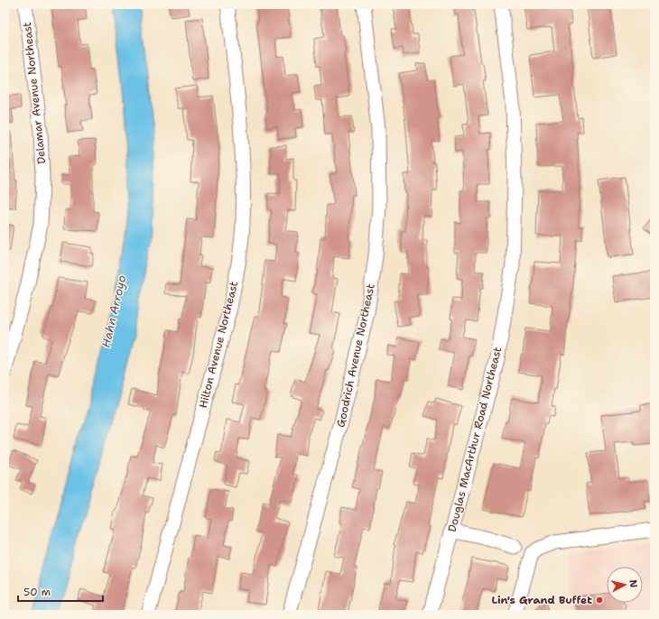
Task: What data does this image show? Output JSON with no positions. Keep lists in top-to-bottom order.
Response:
{
  "streets": {
    "street": [
      "Delamar Avenue Northeast",
      "Hilton Avenue Northeast",
      "Goodrich Avenue Northeast",
      "Douglas MacArthur Road Northeast"
    ]
  },
  "water": ["Hahn Arroyo"],
  "places": ["Lin's Grand Buffet"],
  "scale_bar": "50 m",
  "north": "right"
}
